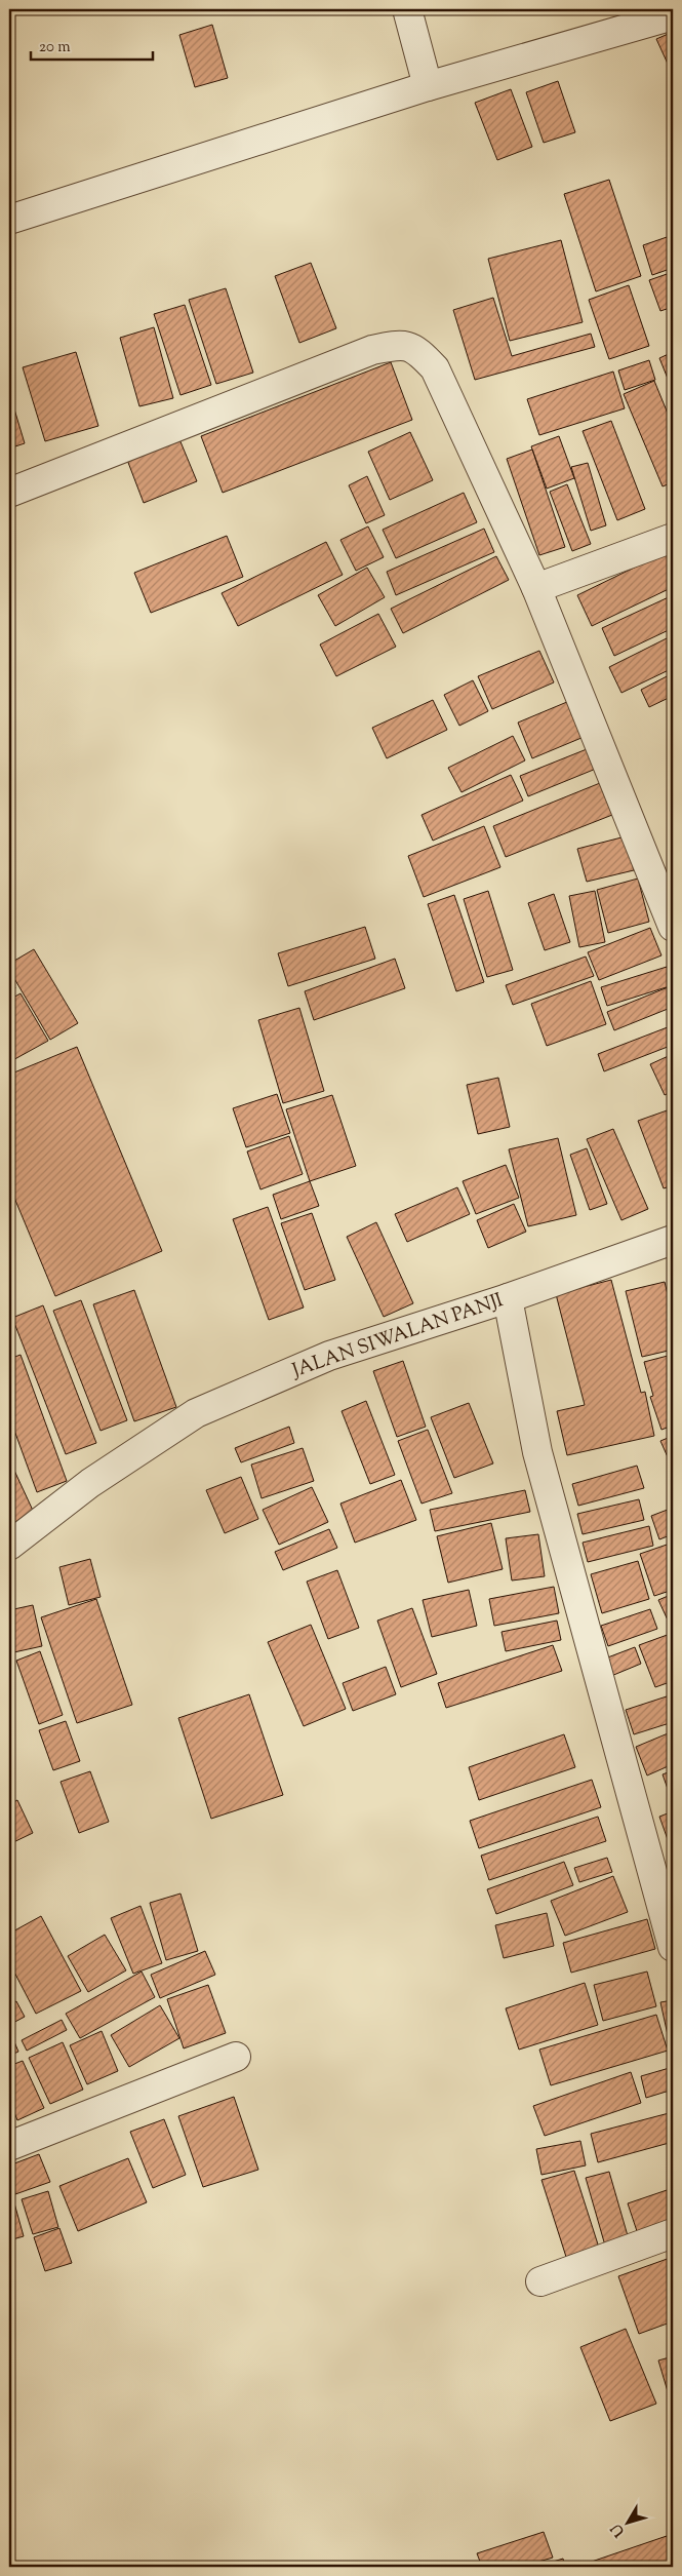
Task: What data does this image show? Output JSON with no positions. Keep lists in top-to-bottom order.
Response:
{
  "streets": {
    "street": ["JALAN SIWALAN PANJI"]
  },
  "scale_bar": "20 m",
  "north": "bottom left"
}
